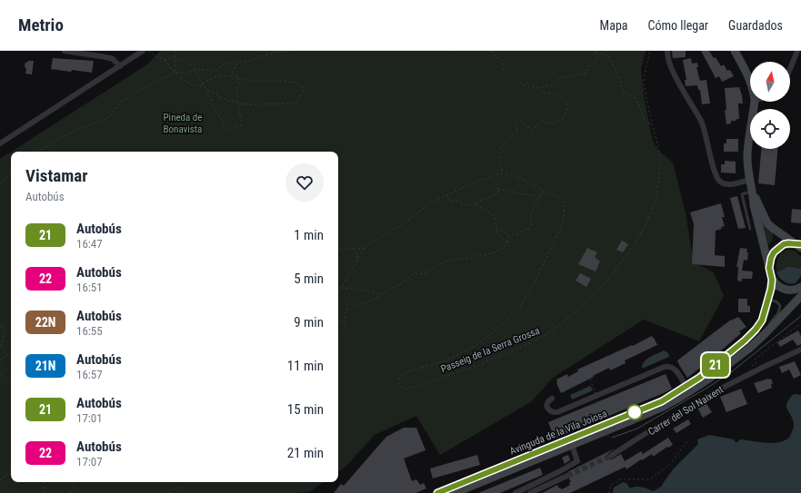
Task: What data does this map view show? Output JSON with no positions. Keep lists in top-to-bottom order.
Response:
{
  "streets": {
    "main road": ["Avinguda de la Vila Joiosa"],
    "street": ["Carrer del Sol Naixent"],
    "path": ["Passeig de la Serra Grossa"]
  },
  "parks": ["Pineda de Bonavista"],
  "lines": ["bus line 21"],
  "north": "top",
  "page": {
    "header": "Metrio",
    "nav": ["Mapa", "Cómo llegar", "Guardados"],
    "on_map": "21",
    "heading": ["Vistamar", "Autobús"],
    "list": [
      {
        "mark": "21",
        "name": "Autobús",
        "note": "16:47",
        "value": "1 min"
      },
      {
        "mark": "22",
        "name": "Autobús",
        "note": "16:51",
        "value": "5 min"
      },
      {
        "mark": "22N",
        "name": "Autobús",
        "note": "16:55",
        "value": "9 min"
      },
      {
        "mark": "21N",
        "name": "Autobús",
        "note": "16:57",
        "value": "11 min"
      },
      {
        "mark": "21",
        "name": "Autobús",
        "note": "17:01",
        "value": "15 min"
      },
      {
        "mark": "22",
        "name": "Autobús",
        "note": "17:07",
        "value": "21 min"
      }
    ]
  }
}
